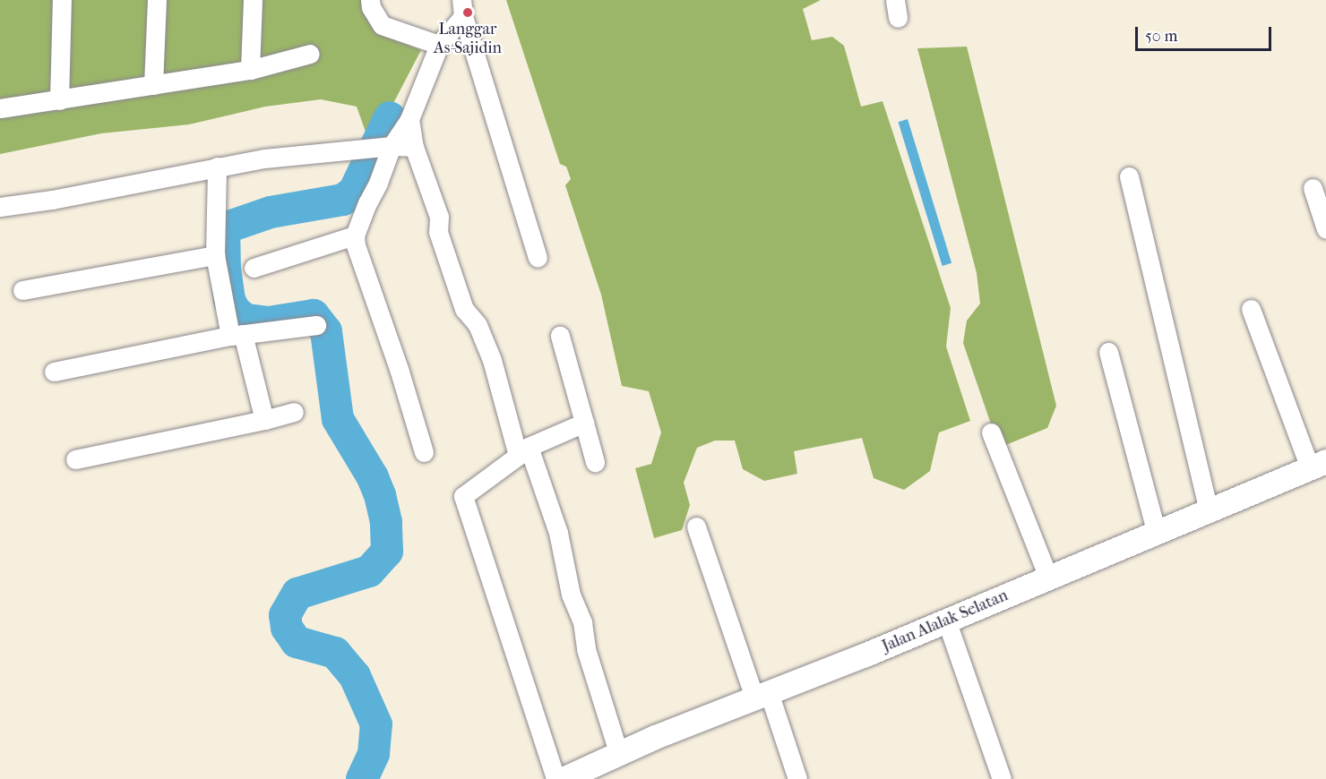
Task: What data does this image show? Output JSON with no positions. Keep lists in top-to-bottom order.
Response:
{
  "streets": {
    "street": ["Jalan Alalak Selatan"]
  },
  "places": ["Langgar As-Sajidin"],
  "scale_bar": "50 m"
}
